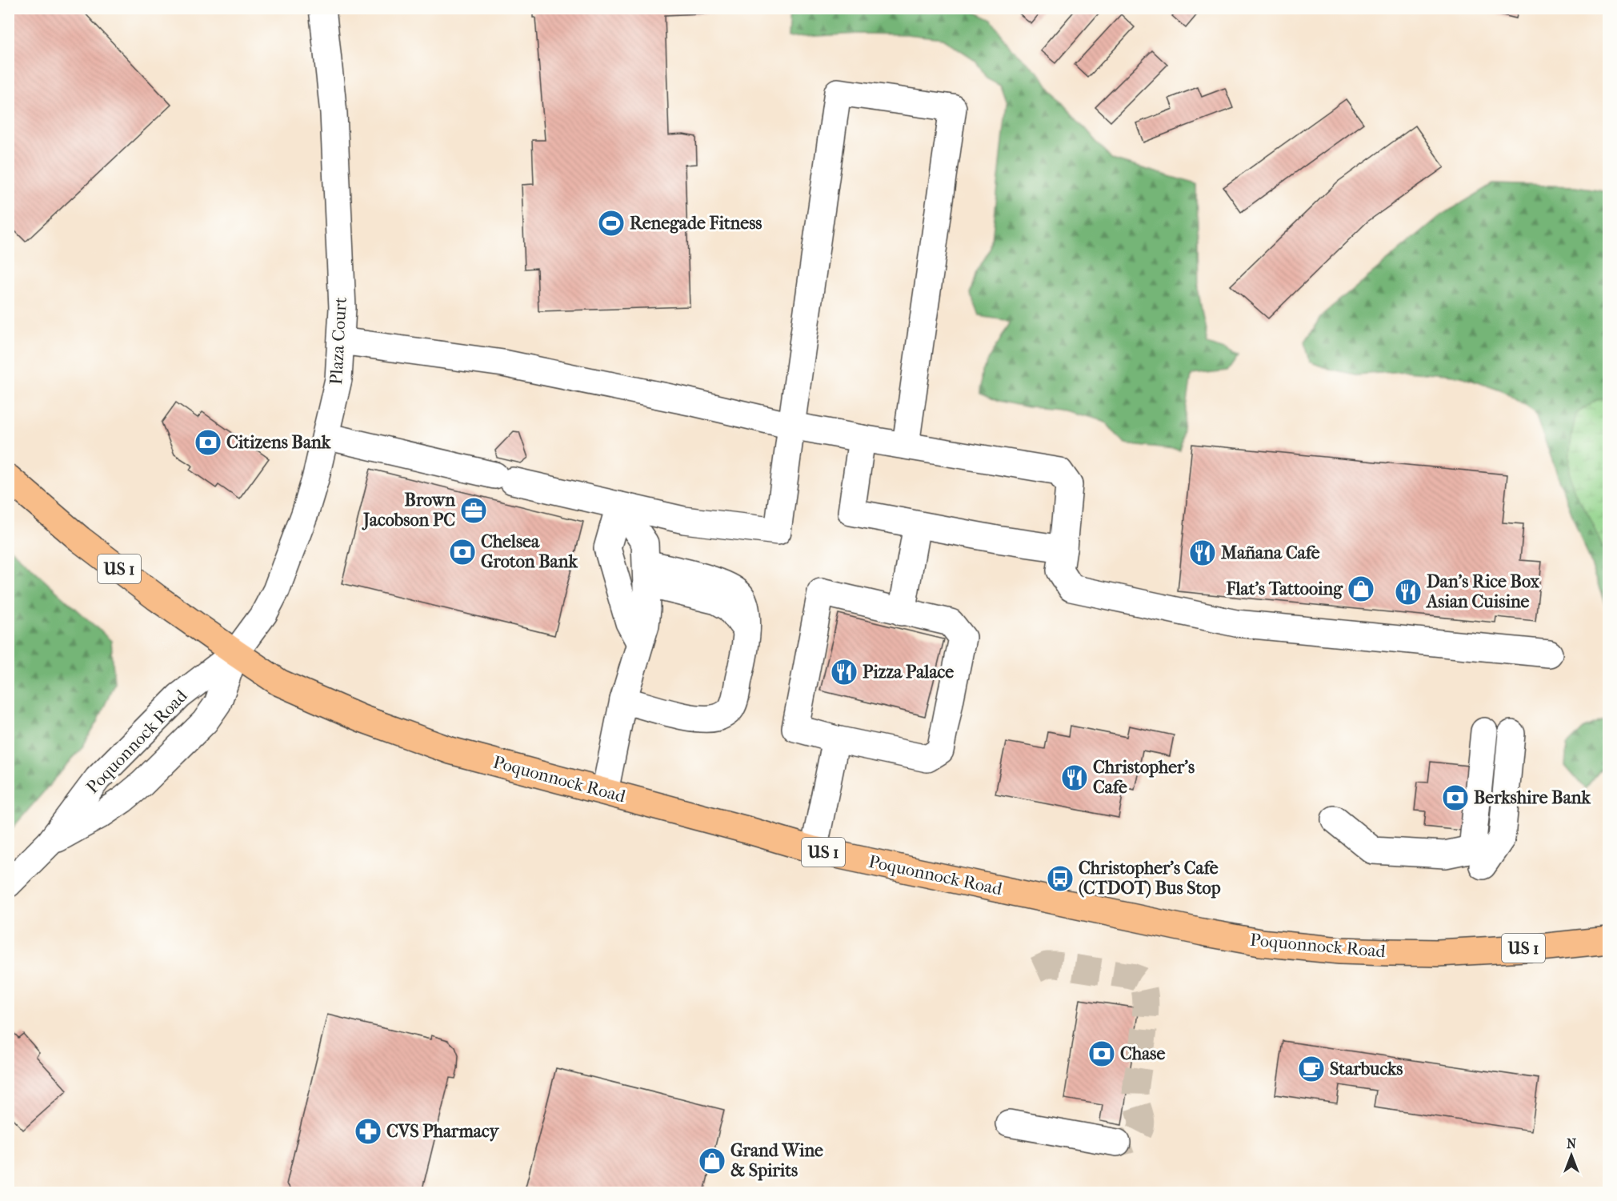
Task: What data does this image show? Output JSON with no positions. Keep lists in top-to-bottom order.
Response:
{
  "streets": {
    "main road": ["US 1", "Poquonnock Road"],
    "street": ["Plaza Court"]
  },
  "crossings": [
    ["Plaza Court", "US 1"],
    ["Plaza Court", "Poquonnock Road"],
    ["US 1", "Poquonnock Road"]
  ],
  "places": {
    "sports": ["Renegade Fitness"],
    "bank": [
      "Citizens Bank",
      "Chelsea Groton Bank",
      "Berkshire Bank",
      "Chase"
    ],
    "office": ["Brown Jacobson PC"],
    "restaurant": [
      "Mañana Cafe",
      "Dan's Rice Box Asian Cuisine",
      "Pizza Palace",
      "Christopher's Cafe"
    ],
    "shop": ["Flat's Tattooing", "Grand Wine & Spirits"],
    "bus stop": ["Christopher's Cafe (CTDOT) Bus Stop"],
    "cafe": ["Starbucks"],
    "pharmacy": ["CVS Pharmacy"]
  },
  "north": "top"
}
